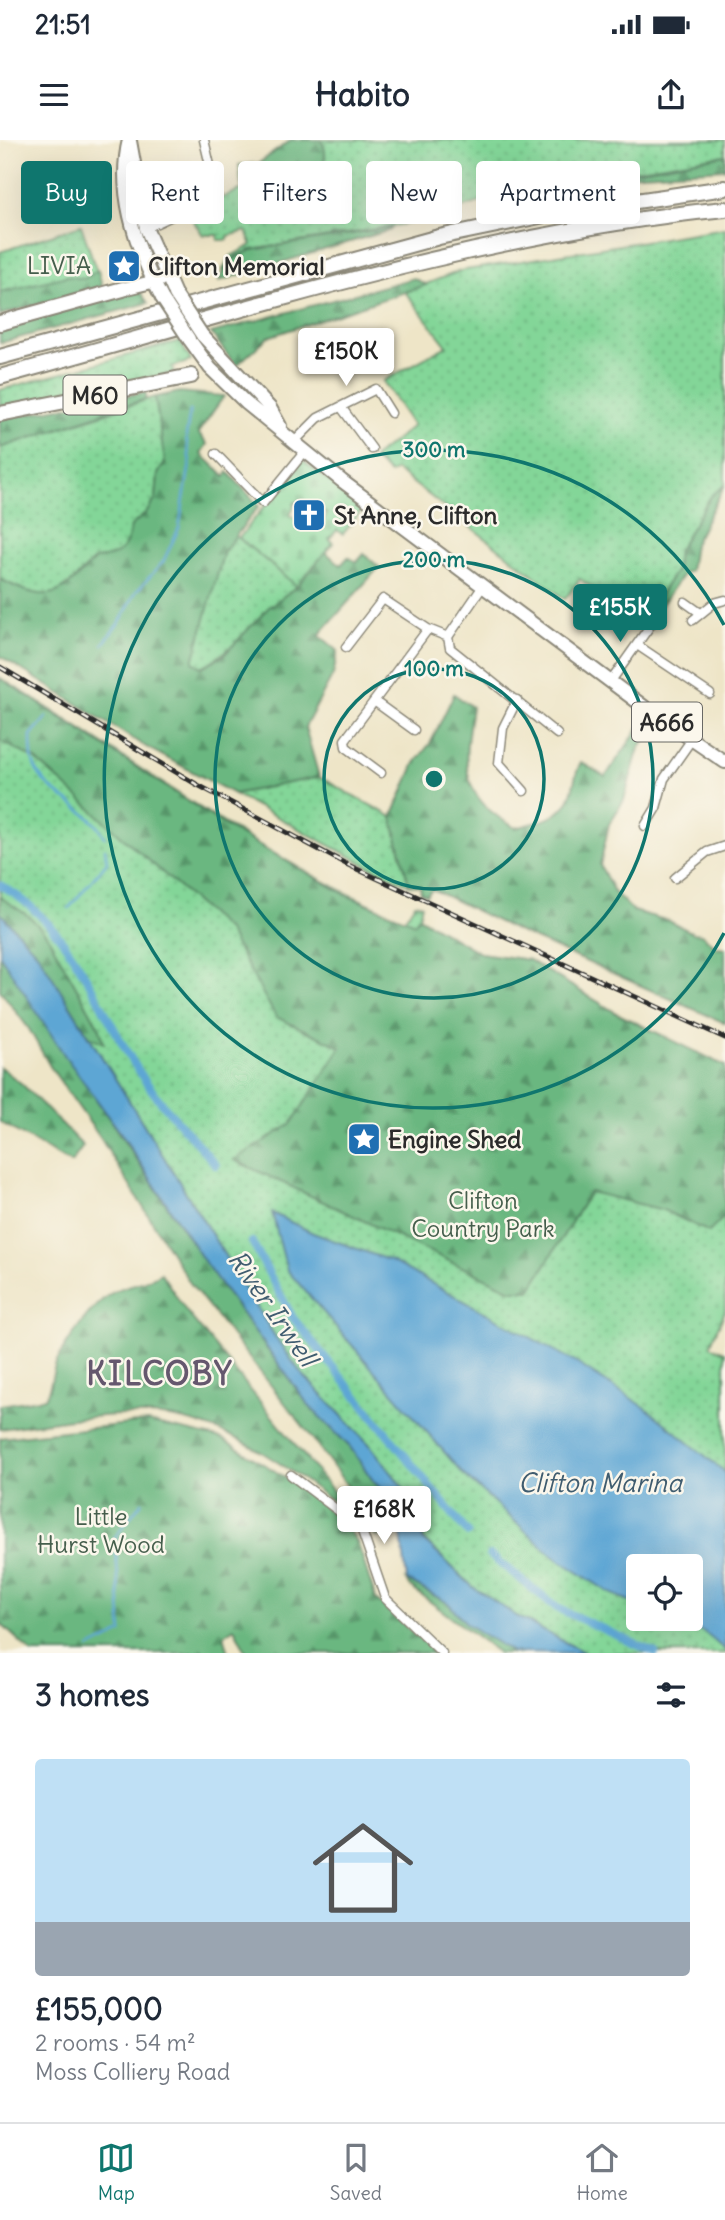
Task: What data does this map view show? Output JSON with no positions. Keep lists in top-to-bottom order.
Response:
{
  "streets": {
    "highway": ["M60"],
    "main road": ["A666"]
  },
  "districts": ["KILCOBY"],
  "water": ["River Irwell", "Clifton Marina"],
  "parks": ["LIVIA", "Clifton Country Park", "Little Hurst Wood"],
  "places": {
    "place": ["Clifton Memorial", "Engine Shed"],
    "church": ["St Anne, Clifton"]
  },
  "page": {
    "status": "21:51",
    "header": "Habito",
    "chip": [
      "Buy",
      "Rent",
      "Filters",
      "New",
      "Apartment"
    ],
    "price": ["£150K", "£155K", "£168K"],
    "heading": "3 homes",
    "list": [
      {
        "name": "£155,000",
        "note": "2 rooms · 54 m² · Moss Colliery Road"
      }
    ],
    "tabs": ["Map", "Saved", "Home"]
  },
  "rings": ["300 m", "200 m", "100 m"]
}
